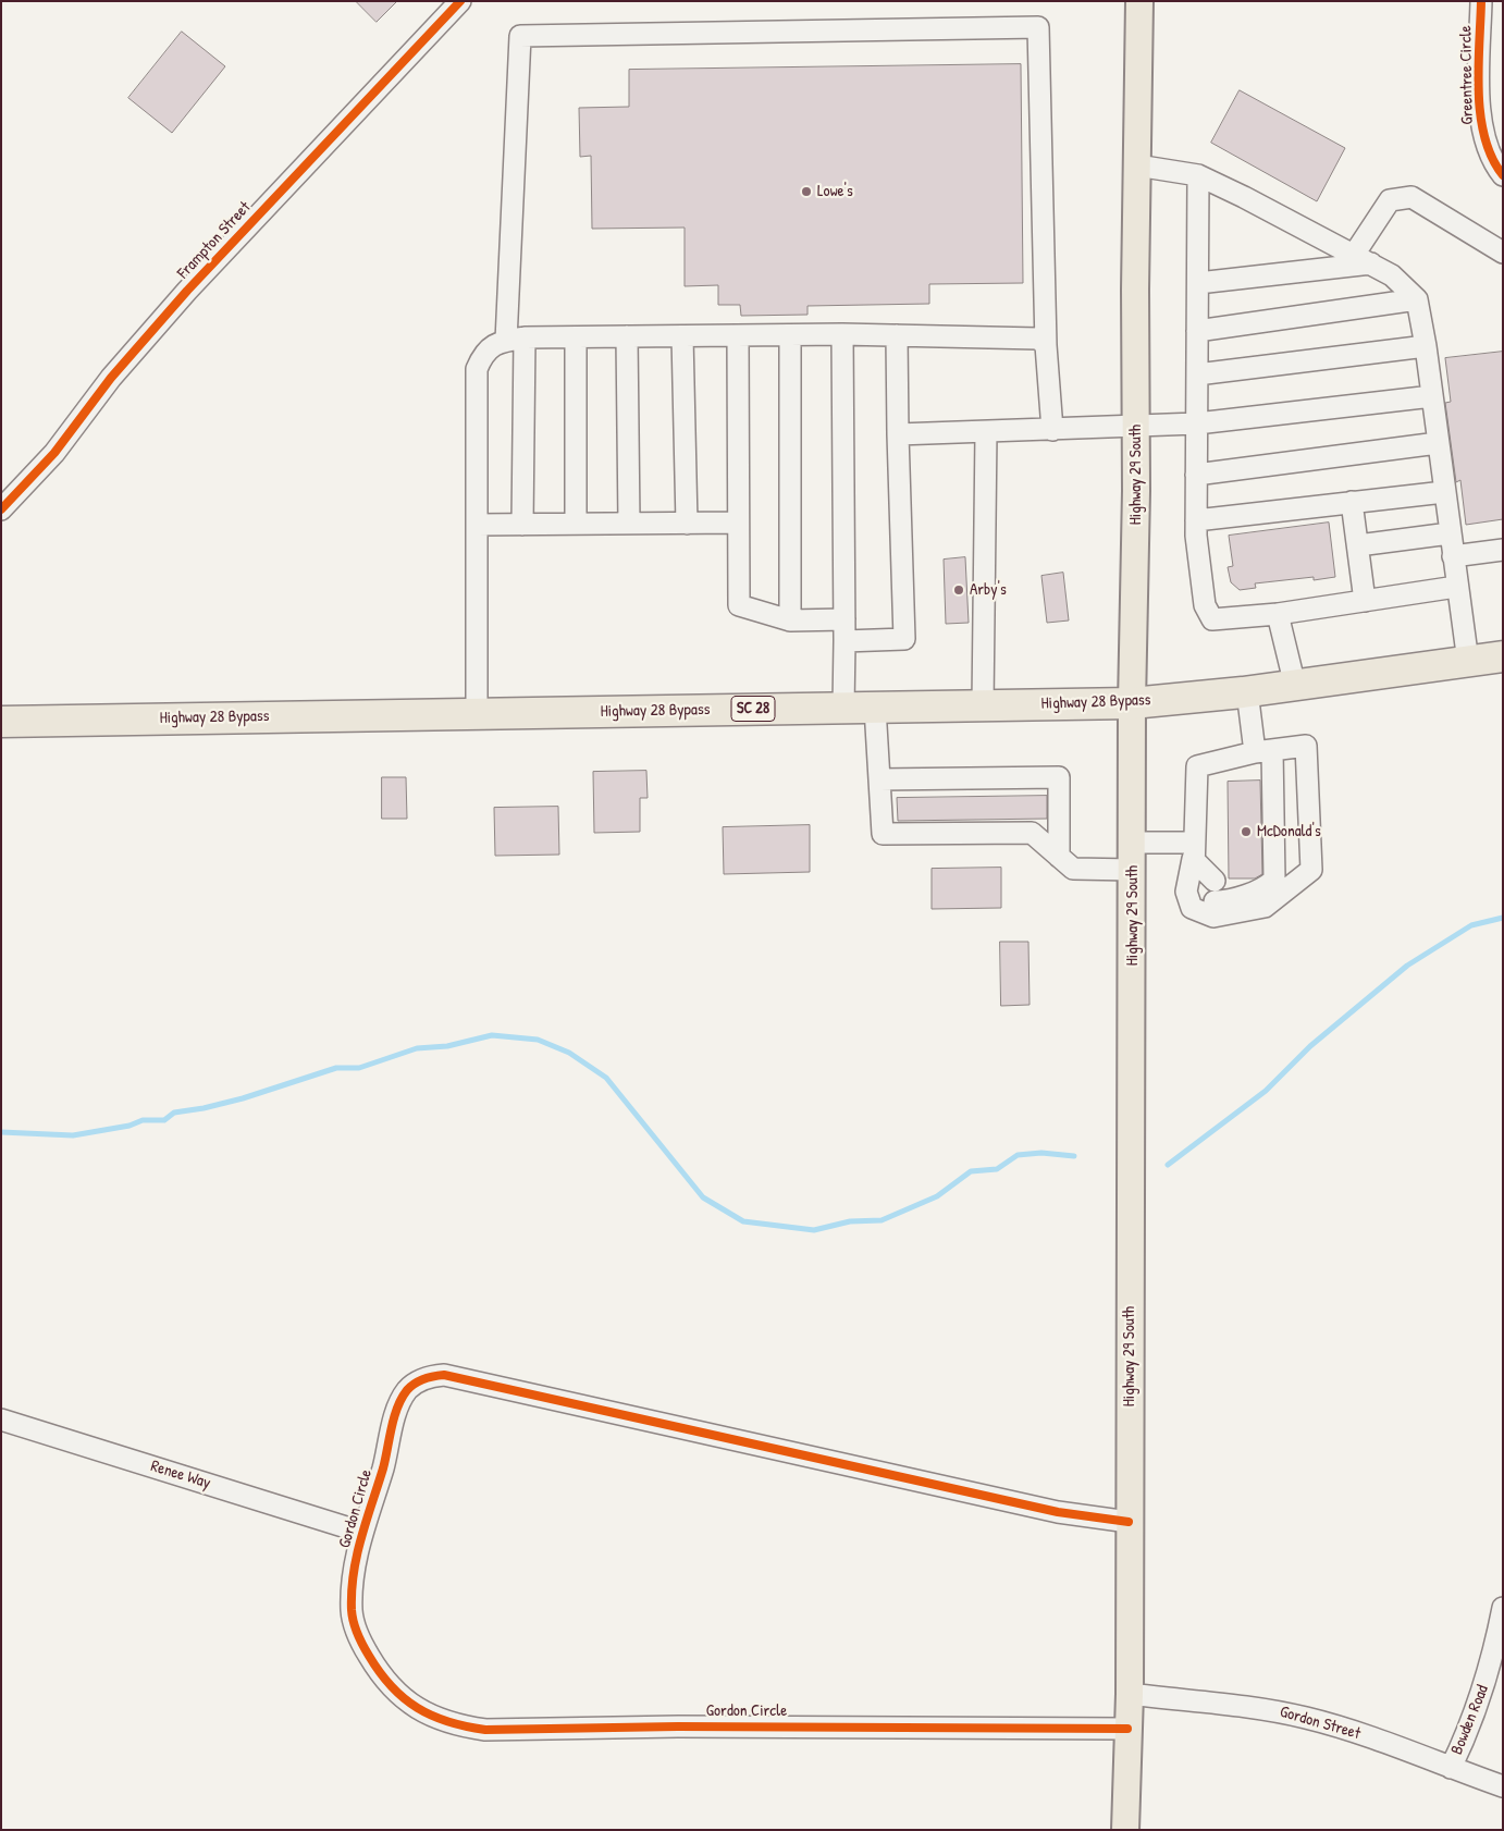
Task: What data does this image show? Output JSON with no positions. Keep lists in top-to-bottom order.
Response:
{
  "streets": {
    "highway": ["Highway 28 Bypass", "SC 28"],
    "main road": ["Highway 29 South"],
    "street": [
      "Greentree Circle",
      "Frampton Street",
      "Renee Way",
      "Gordon Circle",
      "Bowden Road",
      "Gordon Street"
    ]
  },
  "crossings": [
    ["Highway 29 South", "Highway 28 Bypass"],
    ["Highway 29 South", "Gordon Circle"],
    ["Highway 29 South", "Gordon Street"],
    ["Renee Way", "Gordon Circle"],
    ["Bowden Road", "Gordon Street"]
  ],
  "places": ["Lowe's", "Arby's", "McDonald's"]
}
